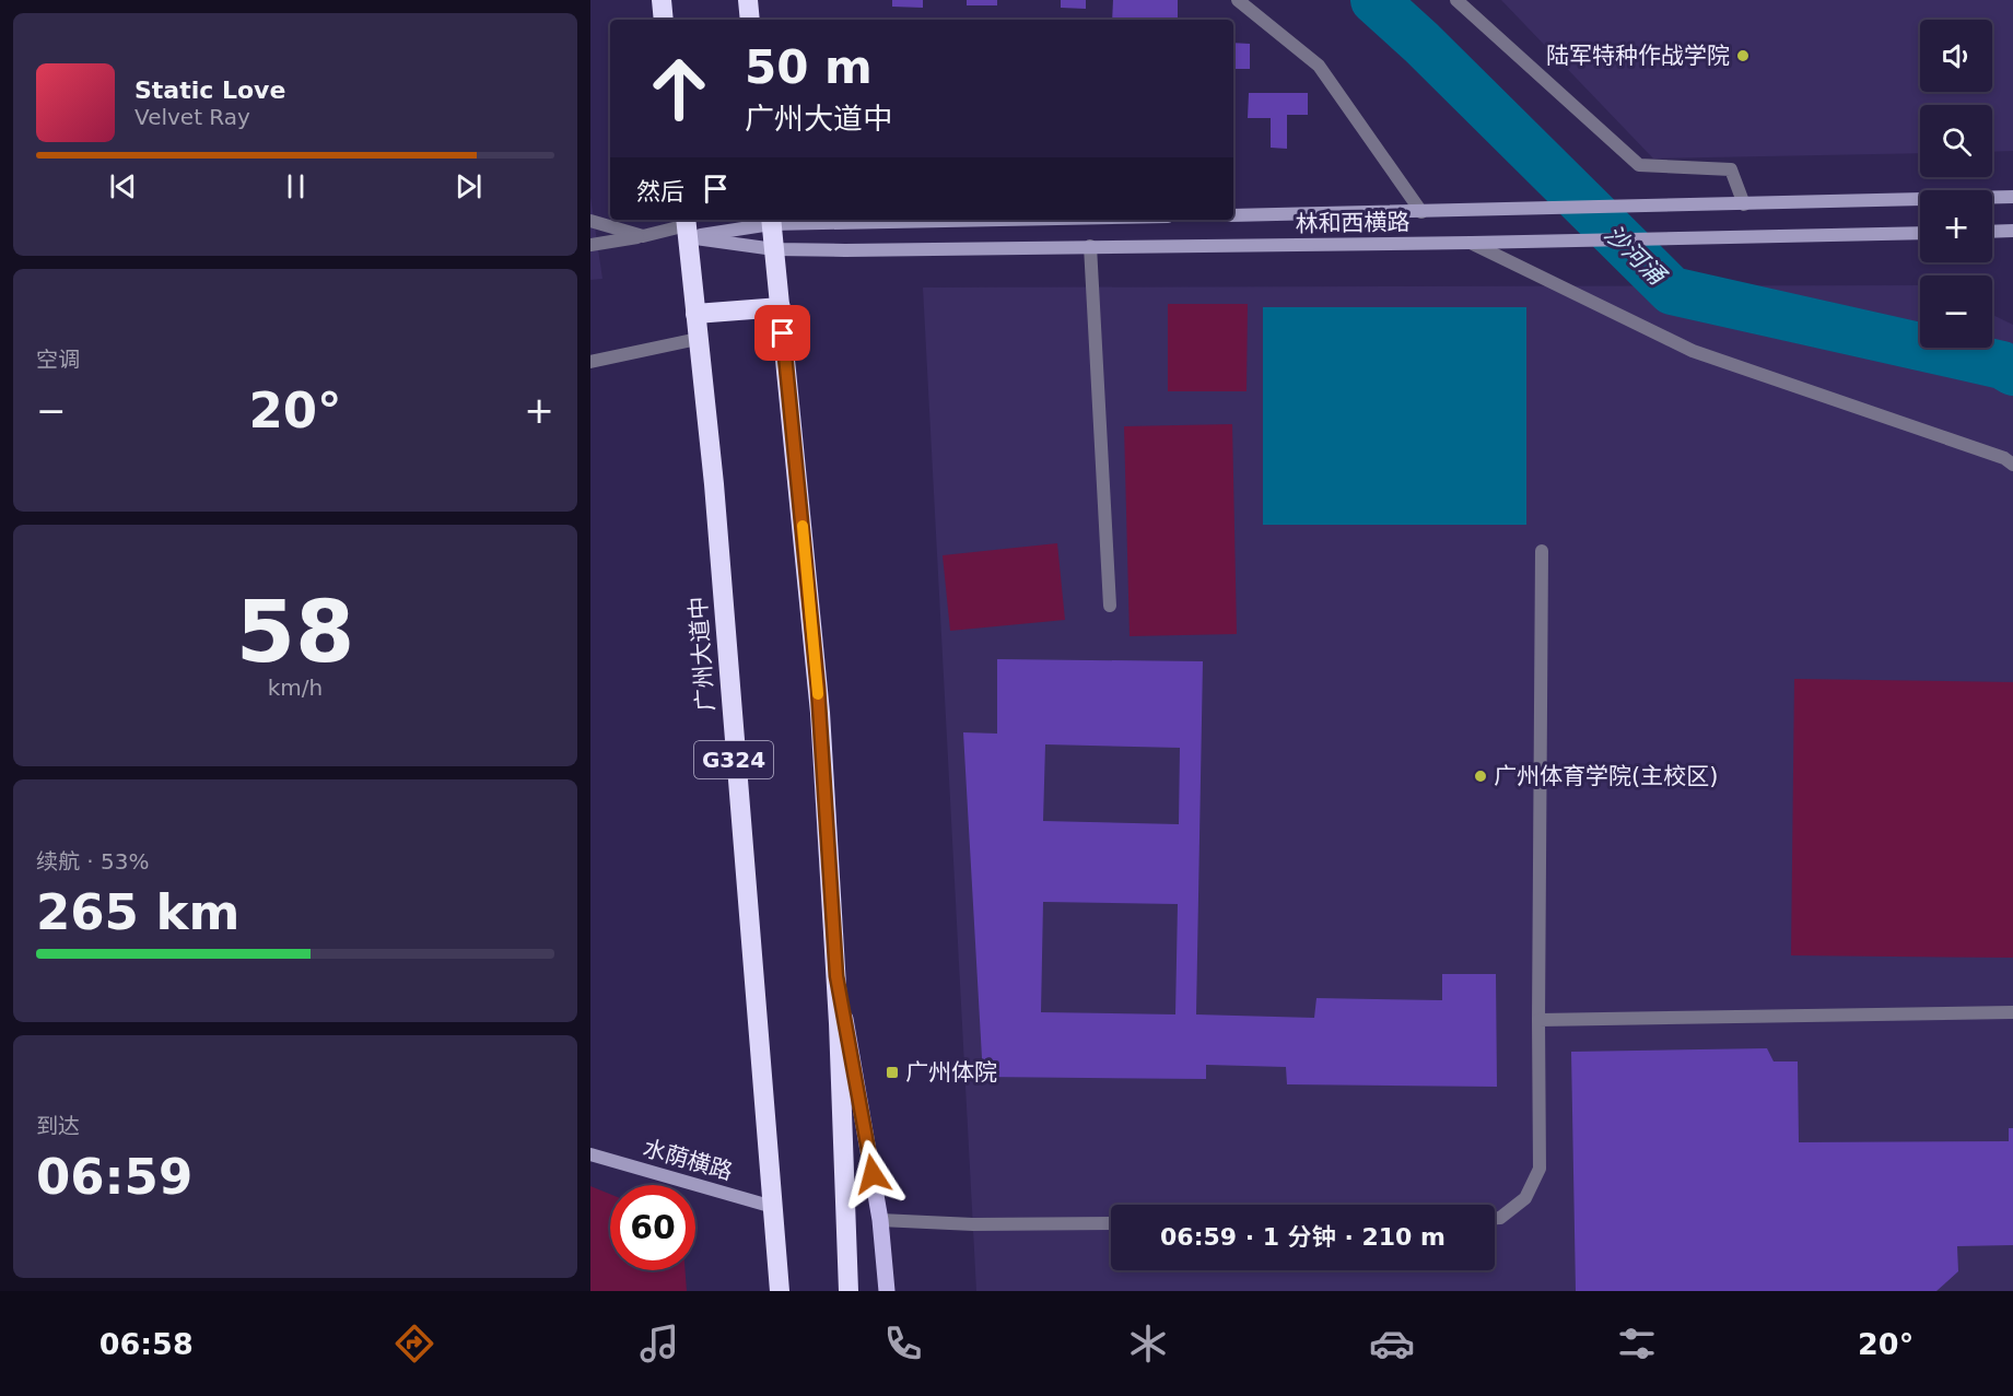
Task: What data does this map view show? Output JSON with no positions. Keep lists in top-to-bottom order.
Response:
{
  "streets": {
    "highway": ["广州大道中", "G324"],
    "main road": ["林和西横路", "水荫横路"]
  },
  "crossings": [
    ["林和西横路", "广州大道中"],
    ["广州大道中", "G324"],
    ["广州大道中", "水荫横路"],
    ["G324", "水荫横路"]
  ],
  "water": ["沙河涌"],
  "places": {
    "other": ["陆军特种作战学院", "广州体育学院(主校区)"],
    "transit": ["广州体院"]
  },
  "page": {
    "map_buttons": ["+", "−"],
    "turn": ["50 m", "广州大道中"],
    "song": ["Static Love", "Velvet Ray"],
    "then": "然后",
    "tile": [
      "空调",
      ["58", "km/h"],
      ["续航 · 53%", "265 km"],
      ["到达", "06:59"]
    ],
    "heat": ["−", "20°", "+"],
    "limit": "60",
    "trip": "06:59 · 1 分钟 · 210 m",
    "tabs": ["06:58", "20°"]
  }
}
